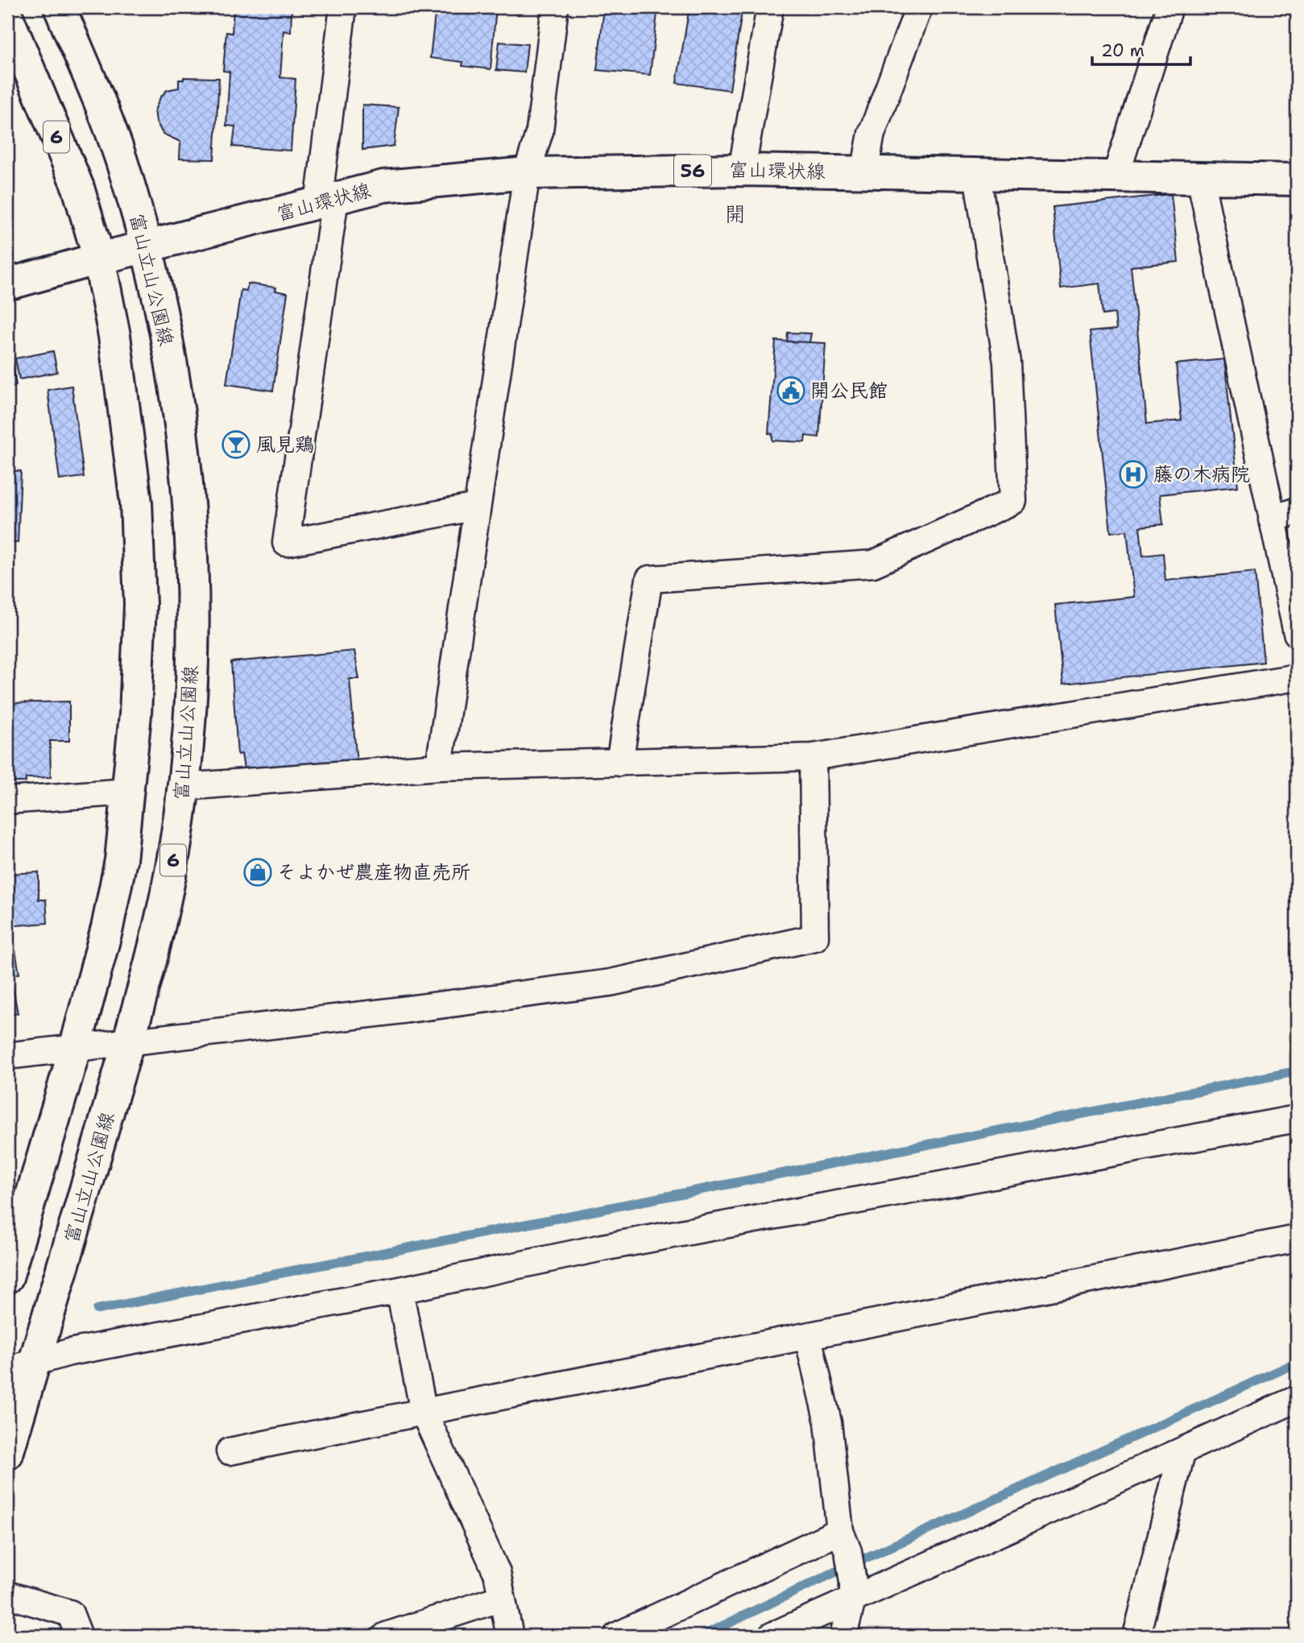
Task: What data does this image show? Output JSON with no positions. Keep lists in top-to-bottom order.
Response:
{
  "streets": {
    "main road": [
      "6",
      "56",
      "富山環状線",
      "富山立山公園線"
    ]
  },
  "crossings": [
    ["6", "富山環状線"],
    ["富山環状線", "富山立山公園線"]
  ],
  "districts": ["開"],
  "places": {
    "public building": ["開公民館"],
    "bar": ["風見鶏"],
    "hospital": ["藤の木病院"],
    "shop": ["そよかぜ農産物直売所"]
  },
  "scale_bar": "20 m"
}
